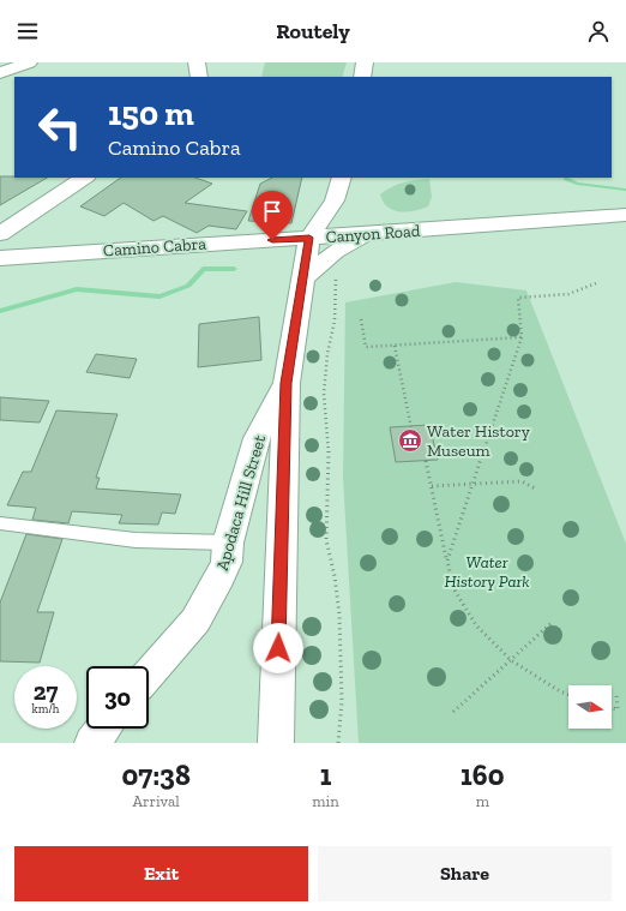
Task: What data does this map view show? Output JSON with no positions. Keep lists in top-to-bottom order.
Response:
{
  "streets": {
    "street": ["Canyon Road", "Camino Cabra", "Apodaca Hill Street"]
  },
  "crossings": [
    ["Canyon Road", "Camino Cabra"],
    ["Canyon Road", "Apodaca Hill Street"]
  ],
  "parks": ["Water History Park"],
  "places": {
    "museum": ["Water History Museum"]
  },
  "north": "right",
  "page": {
    "header": "Routely",
    "turn": ["150 m", "Camino Cabra"],
    "speed": "27 km/h",
    "limit": "30",
    "eta": [
      "07:38",
      "Arrival",
      "1",
      "min",
      "160",
      "m"
    ],
    "buttons": ["Exit", "Share"]
  }
}
